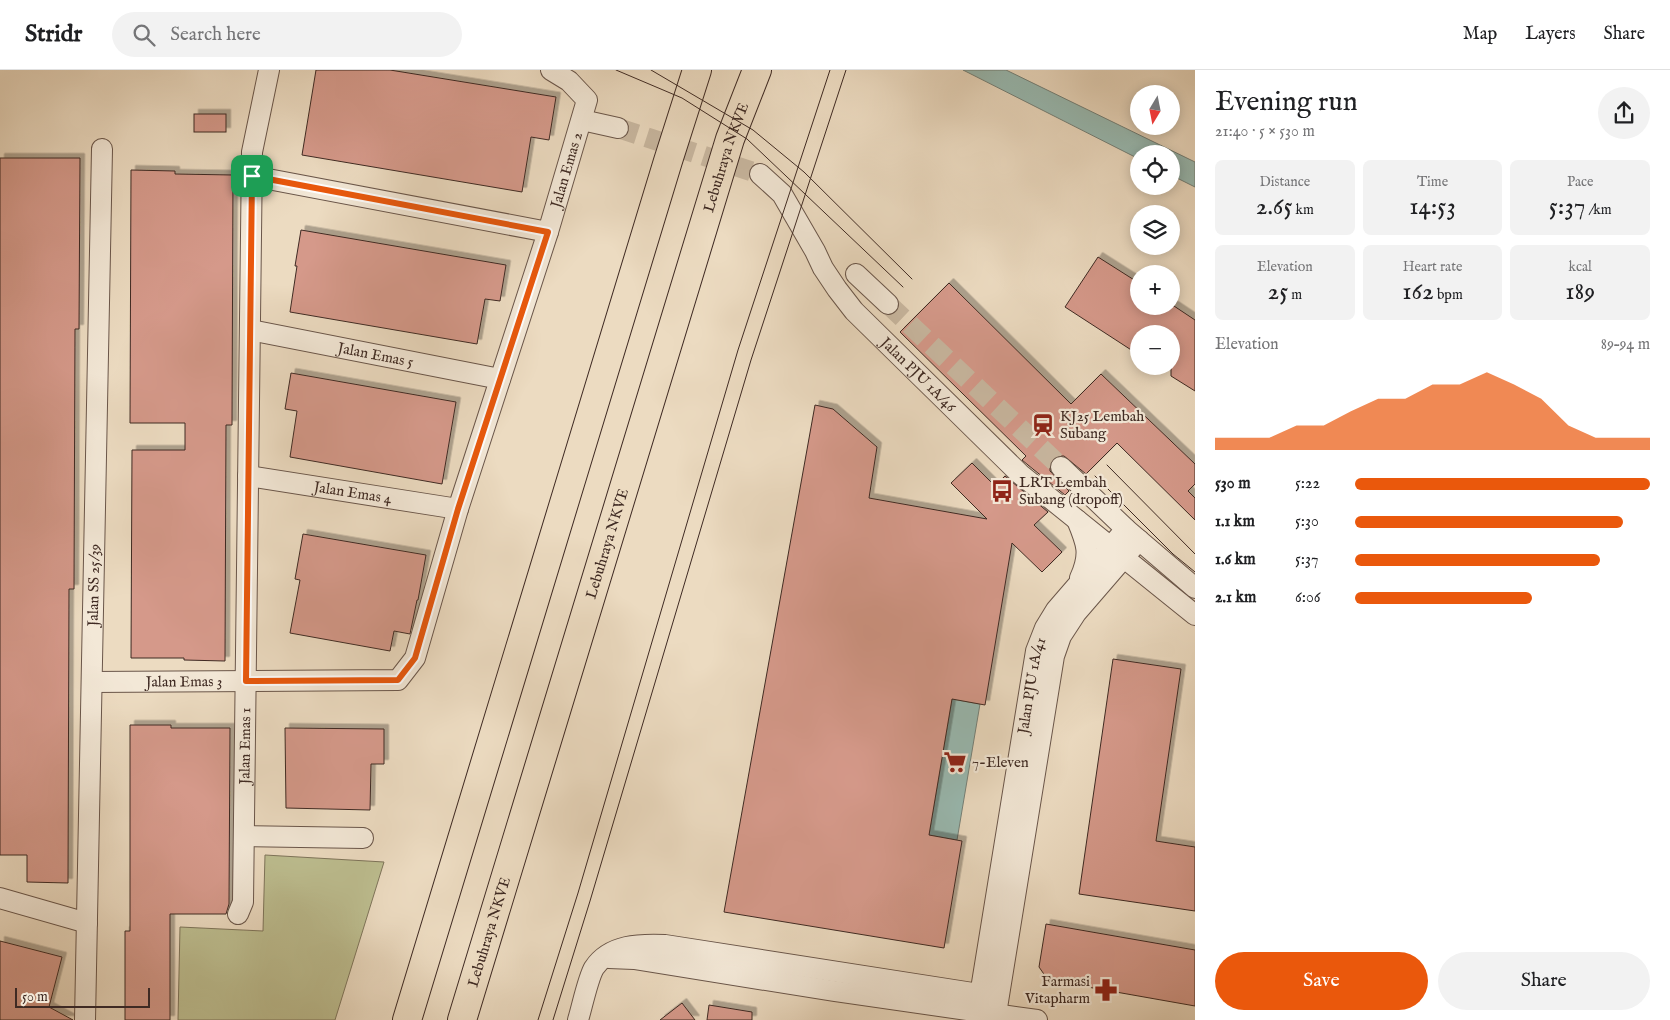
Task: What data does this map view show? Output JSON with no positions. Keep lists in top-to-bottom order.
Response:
{
  "streets": {
    "highway": ["Lebuhraya NKVE"],
    "street": [
      "Jalan Emas 2",
      "Jalan Emas 5",
      "Jalan PJU 1A/46",
      "Jalan Emas 4",
      "Jalan SS 25/39",
      "Jalan Emas 3",
      "Jalan PJU 1A/41",
      "Jalan Emas 1"
    ]
  },
  "crossings": [
    ["Jalan Emas 2", "Jalan Emas 5"],
    ["Jalan Emas 2", "Jalan Emas 4"],
    ["Jalan Emas 2", "Jalan Emas 3"],
    ["Jalan Emas 5", "Jalan Emas 1"],
    ["Jalan PJU 1A/46", "Jalan PJU 1A/41"],
    ["Jalan Emas 4", "Jalan Emas 1"],
    ["Jalan SS 25/39", "Jalan Emas 3"],
    ["Jalan Emas 3", "Jalan Emas 1"]
  ],
  "places": {
    "station": ["KJ25 Lembah Subang"],
    "bus stop": ["LRT Lembah Subang (dropoff)"],
    "supermarket": ["7-Eleven"],
    "pharmacy": ["Farmasi Vitapharm"]
  },
  "scale_bar": "50 m",
  "north": "bottom",
  "page": {
    "header": "Stridr",
    "search": "Search here",
    "nav": ["Map", "Layers", "Share"],
    "heading": ["Evening run", "21:40 · 5 × 530 m"],
    "map_buttons": ["+", "−"],
    "stats": [
      ["Distance", "2.65 km"],
      ["Time", "14:53"],
      ["Pace", "5:37 /km"],
      ["Elevation", "25 m"],
      ["Heart rate", "162 bpm"],
      ["kcal", "189"]
    ],
    "chart": ["Elevation", "89–94 m"],
    "list": [
      {
        "name": "530 m",
        "note": "5:22"
      },
      {
        "name": "1.1 km",
        "note": "5:30"
      },
      {
        "name": "1.6 km",
        "note": "5:37"
      },
      {
        "name": "2.1 km",
        "note": "6:06"
      }
    ],
    "buttons": ["Save", "Share"],
    "scale": "50 m"
  }
}
